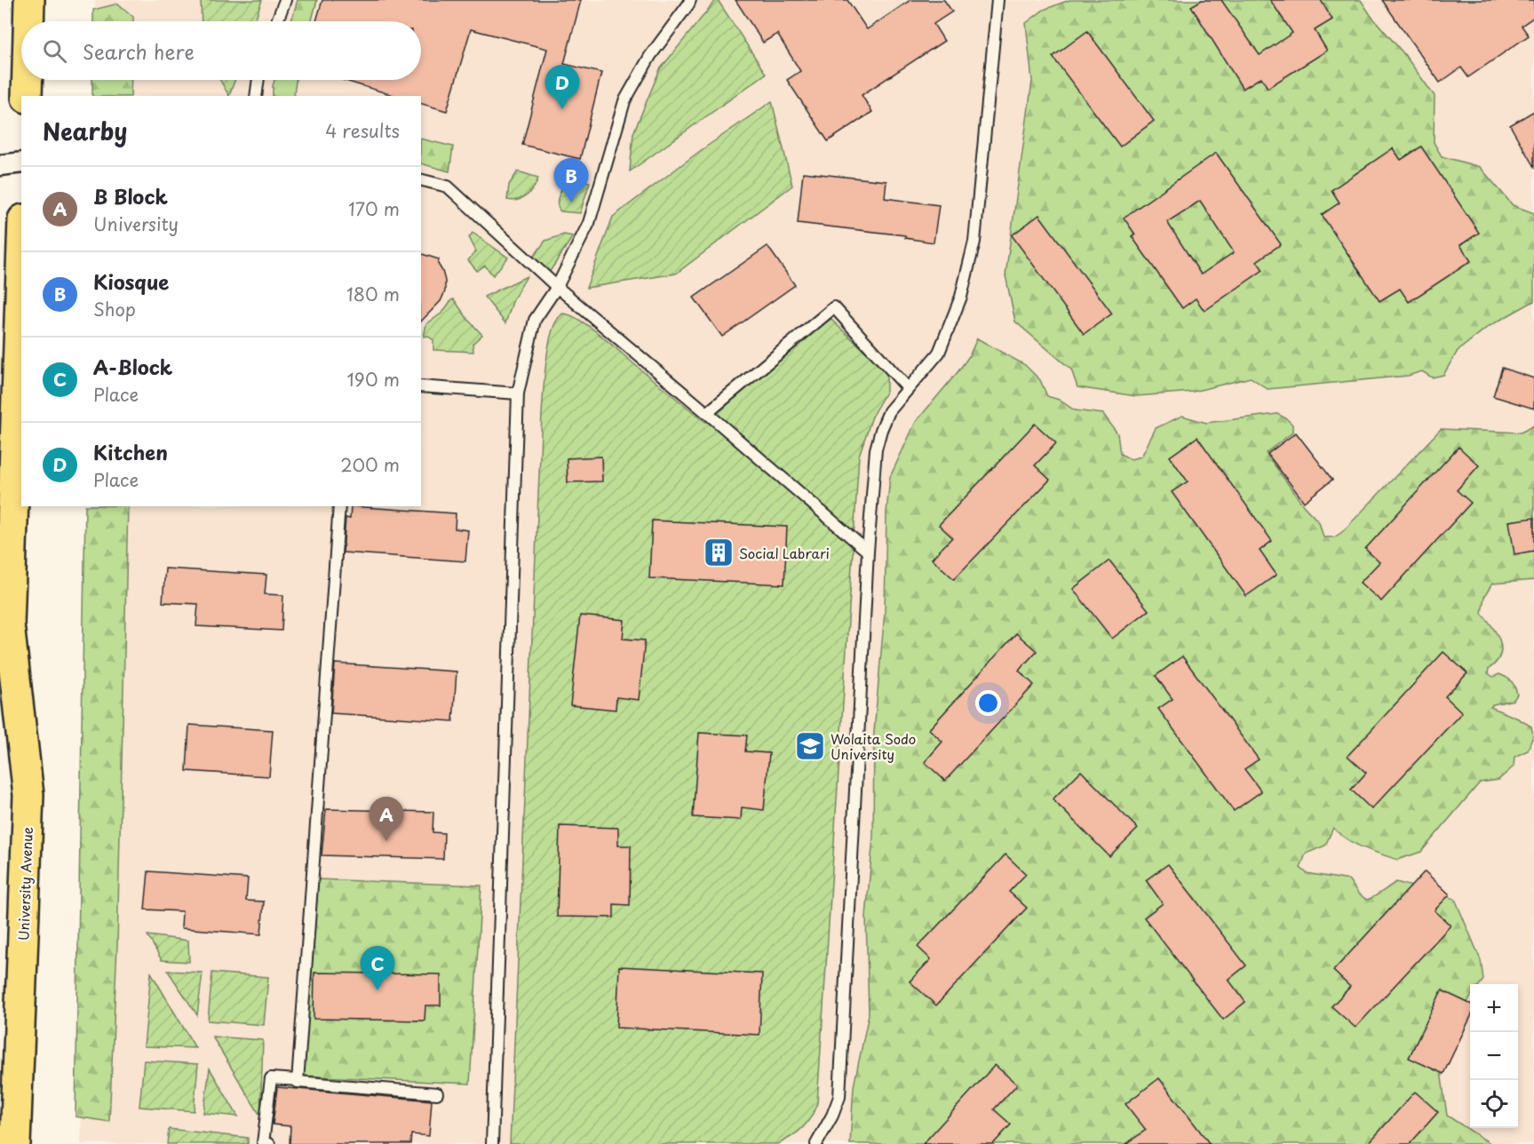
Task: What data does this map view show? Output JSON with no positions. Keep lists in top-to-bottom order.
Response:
{
  "streets": {
    "highway": ["University Avenue"]
  },
  "places": {
    "building": ["Social Labrari"],
    "school or university": ["Wolaita Sodo University"]
  },
  "page": {
    "search": "Search here",
    "pins": [
      "D",
      "B",
      "A",
      "C"
    ],
    "heading": ["Nearby", "4 results"],
    "list": [
      {
        "mark": "A",
        "name": "B Block",
        "note": "University",
        "value": "170 m"
      },
      {
        "mark": "B",
        "name": "Kiosque",
        "note": "Shop",
        "value": "180 m"
      },
      {
        "mark": "C",
        "name": "A-Block",
        "note": "Place",
        "value": "190 m"
      },
      {
        "mark": "D",
        "name": "Kitchen",
        "note": "Place",
        "value": "200 m"
      }
    ],
    "map_buttons": ["+", "−"]
  }
}
